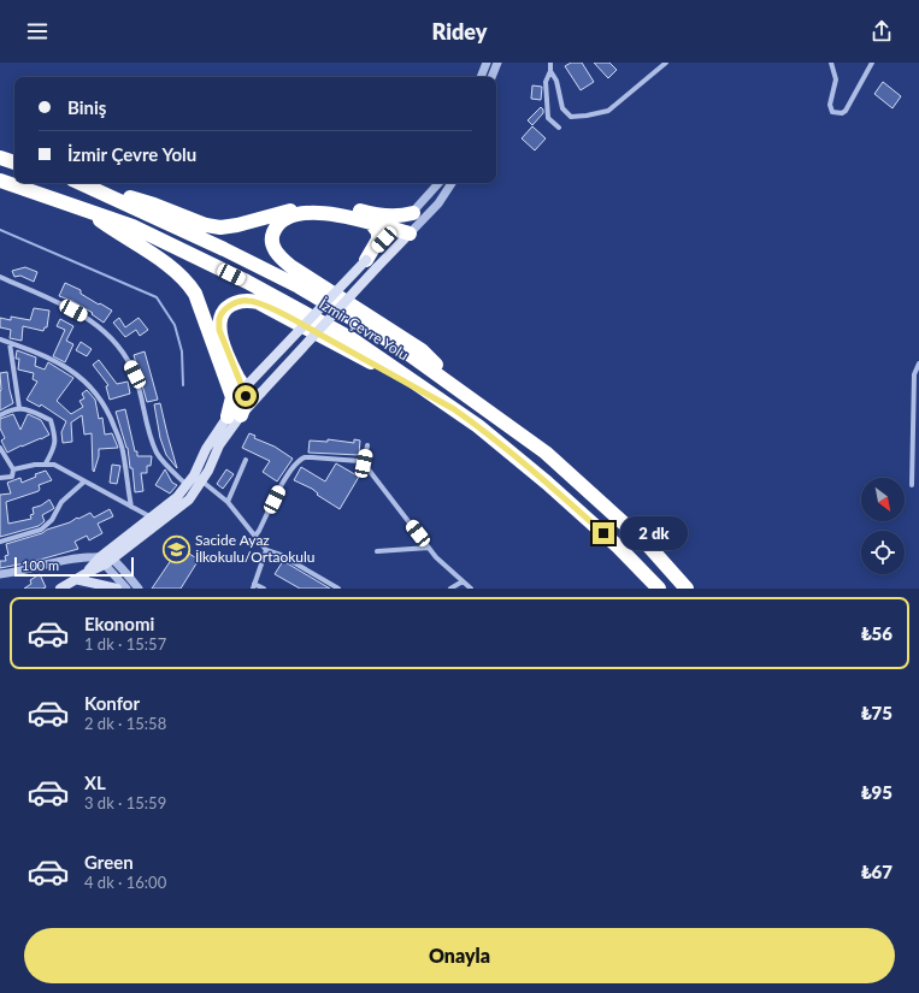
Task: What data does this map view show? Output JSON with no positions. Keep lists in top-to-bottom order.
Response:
{
  "streets": {
    "highway": ["İzmir Çevre Yolu"]
  },
  "places": {
    "school or university": ["Sacide Ayaz İlkokulu/Ortaokulu"]
  },
  "scale_bar": "100 m",
  "north": "bottom right",
  "page": {
    "header": "Ridey",
    "banner": ["Biniş", "İzmir Çevre Yolu"],
    "bubble": "2 dk",
    "scale": "100 m",
    "list": [
      {
        "name": "Ekonomi",
        "note": "1 dk · 15:57",
        "value": "₺56"
      },
      {
        "name": "Konfor",
        "note": "2 dk · 15:58",
        "value": "₺75"
      },
      {
        "name": "XL",
        "note": "3 dk · 15:59",
        "value": "₺95"
      },
      {
        "name": "Green",
        "note": "4 dk · 16:00",
        "value": "₺67"
      }
    ],
    "buttons": "Onayla"
  }
}
